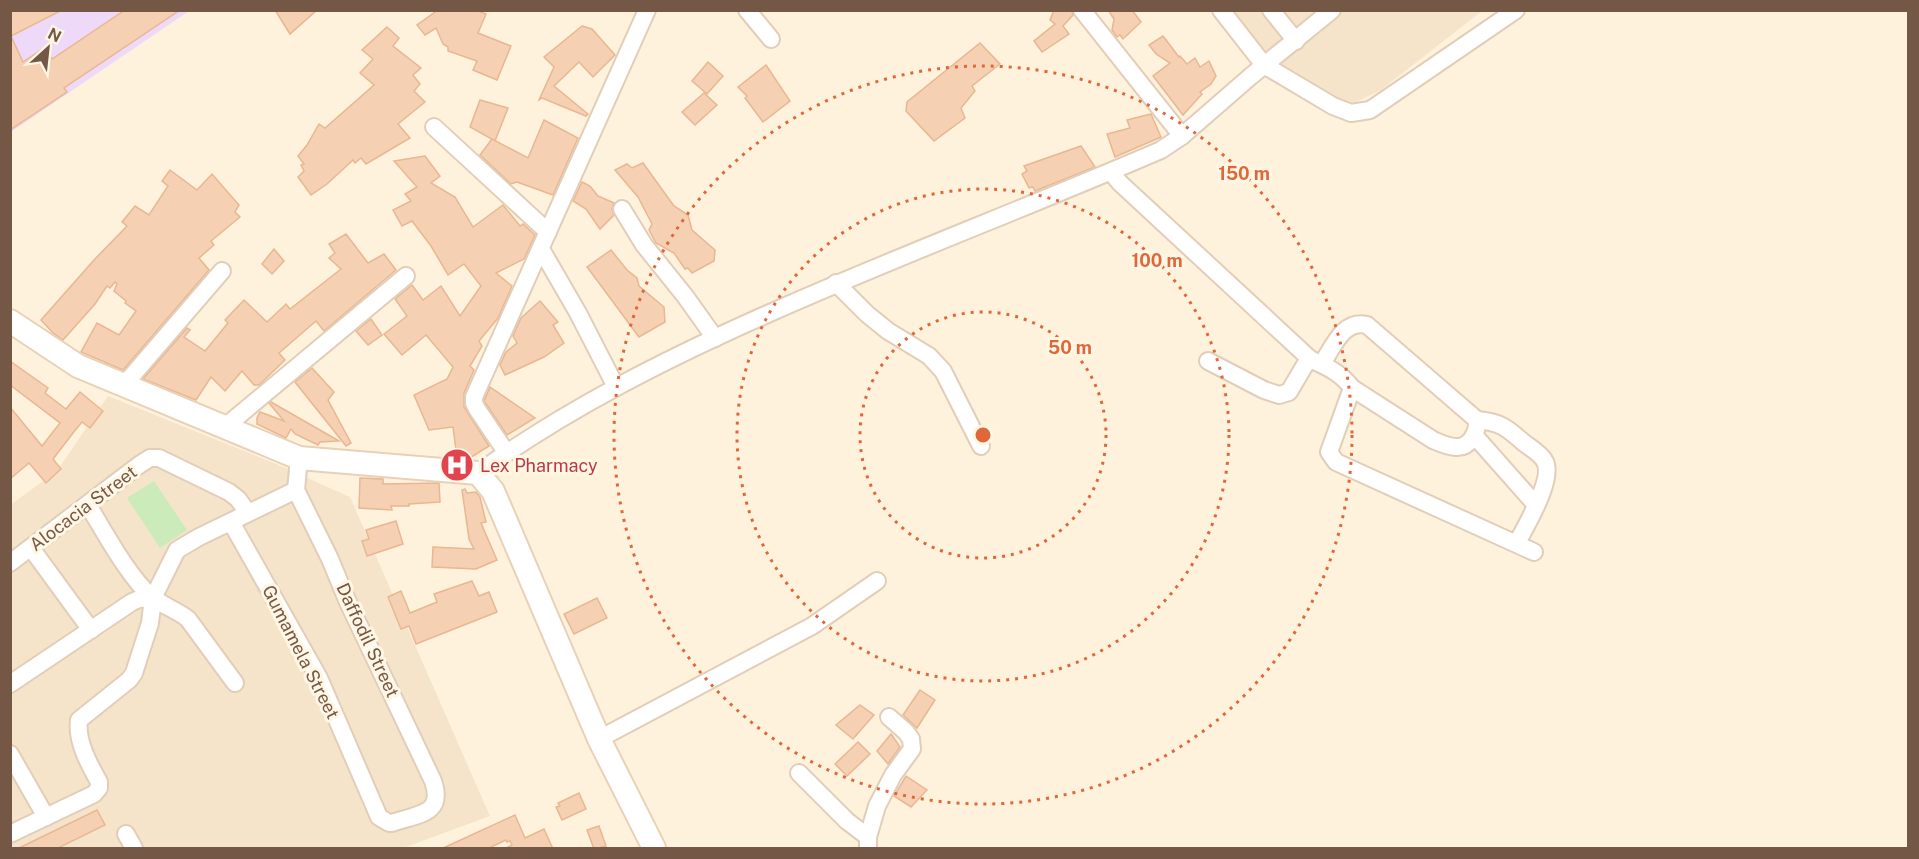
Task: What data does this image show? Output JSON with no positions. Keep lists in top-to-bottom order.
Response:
{
  "streets": {
    "street": ["Alocacia Street", "Daffodil Street", "Gumamela Street"]
  },
  "crossings": [
    ["Daffodil Street", "Gumamela Street"]
  ],
  "places": {
    "hospital": ["Lex Pharmacy"]
  },
  "north": "top right",
  "rings": ["150 m", "100 m", "50 m"]
}
